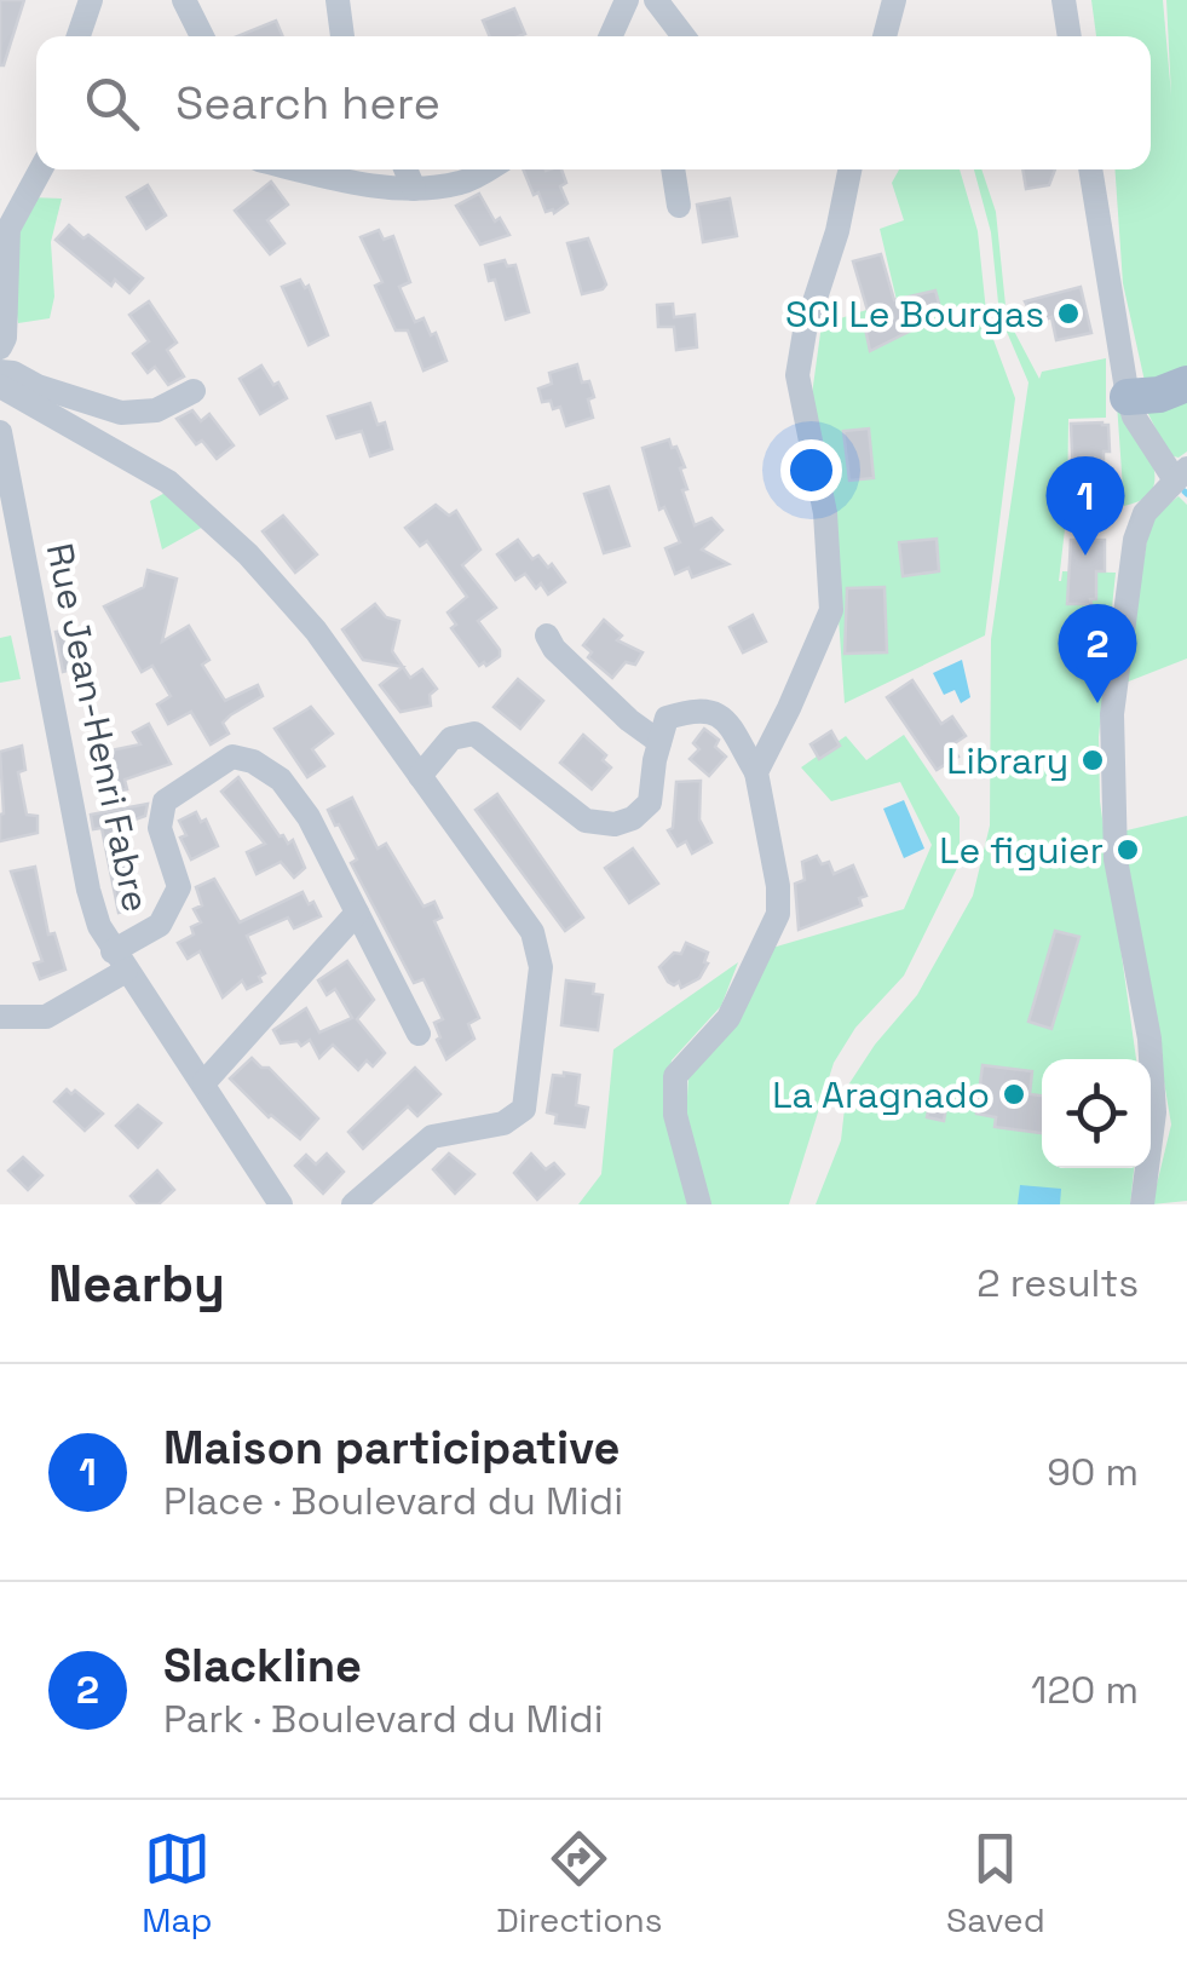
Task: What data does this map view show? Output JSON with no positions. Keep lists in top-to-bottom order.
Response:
{
  "streets": {
    "street": ["Rue Jean-Henri Fabre"]
  },
  "places": [
    "SCI Le Bourgas",
    "Library",
    "Le figuier",
    "La Aragnado"
  ],
  "page": {
    "search": "Search here",
    "pins": ["1", "2"],
    "heading": ["Nearby", "2 results"],
    "list": [
      {
        "mark": "1",
        "name": "Maison participative",
        "note": "Place · Boulevard du Midi",
        "value": "90 m"
      },
      {
        "mark": "2",
        "name": "Slackline",
        "note": "Park · Boulevard du Midi",
        "value": "120 m"
      }
    ],
    "nav": ["Map", "Directions", "Saved"]
  }
}
